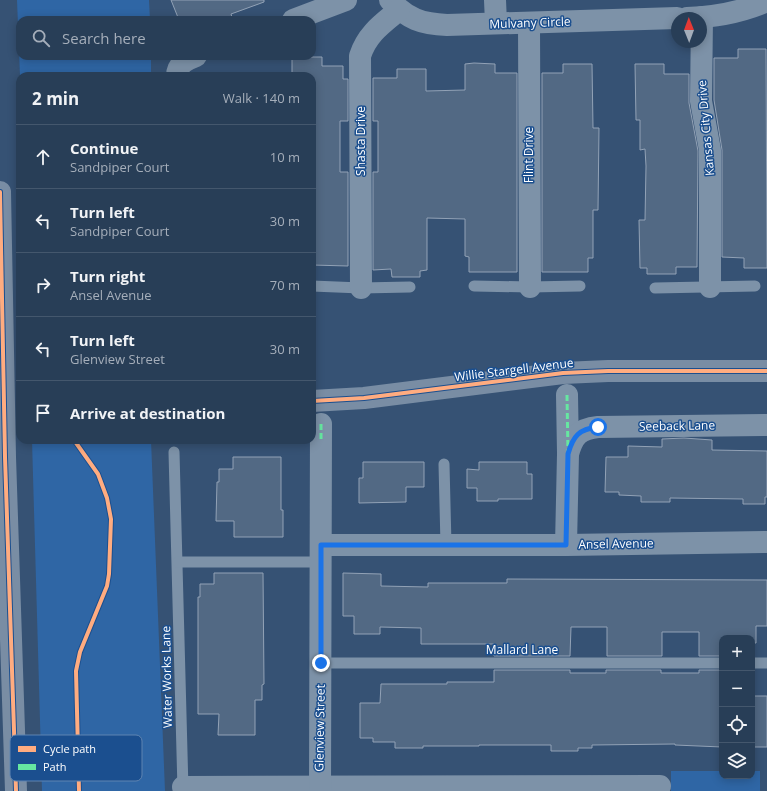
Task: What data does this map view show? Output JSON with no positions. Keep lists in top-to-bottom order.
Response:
{
  "streets": {
    "street": [
      "Mulvany Circle",
      "Kansas City Drive",
      "Shasta Drive",
      "Flint Drive",
      "Willie Stargell Avenue",
      "Seeback Lane",
      "Ansel Avenue",
      "Glenview Street"
    ],
    "lane": ["Mallard Lane", "Water Works Lane"]
  },
  "crossings": [
    ["Mulvany Circle", "Shasta Drive"],
    ["Mulvany Circle", "Flint Drive"],
    ["Ansel Avenue", "Glenview Street"],
    ["Mallard Lane", "Glenview Street"]
  ],
  "legend": ["Cycle path", "Path"],
  "north": "top",
  "page": {
    "search": "Search here",
    "heading": ["2 min", "Walk · 140 m"],
    "list": [
      ["Continue", "Sandpiper Court", "10 m"],
      ["Turn left", "Sandpiper Court", "30 m"],
      ["Turn right", "Ansel Avenue", "70 m"],
      ["Turn left", "Glenview Street", "30 m"],
      "Arrive at destination"
    ],
    "map_buttons": ["+", "−"]
  }
}
